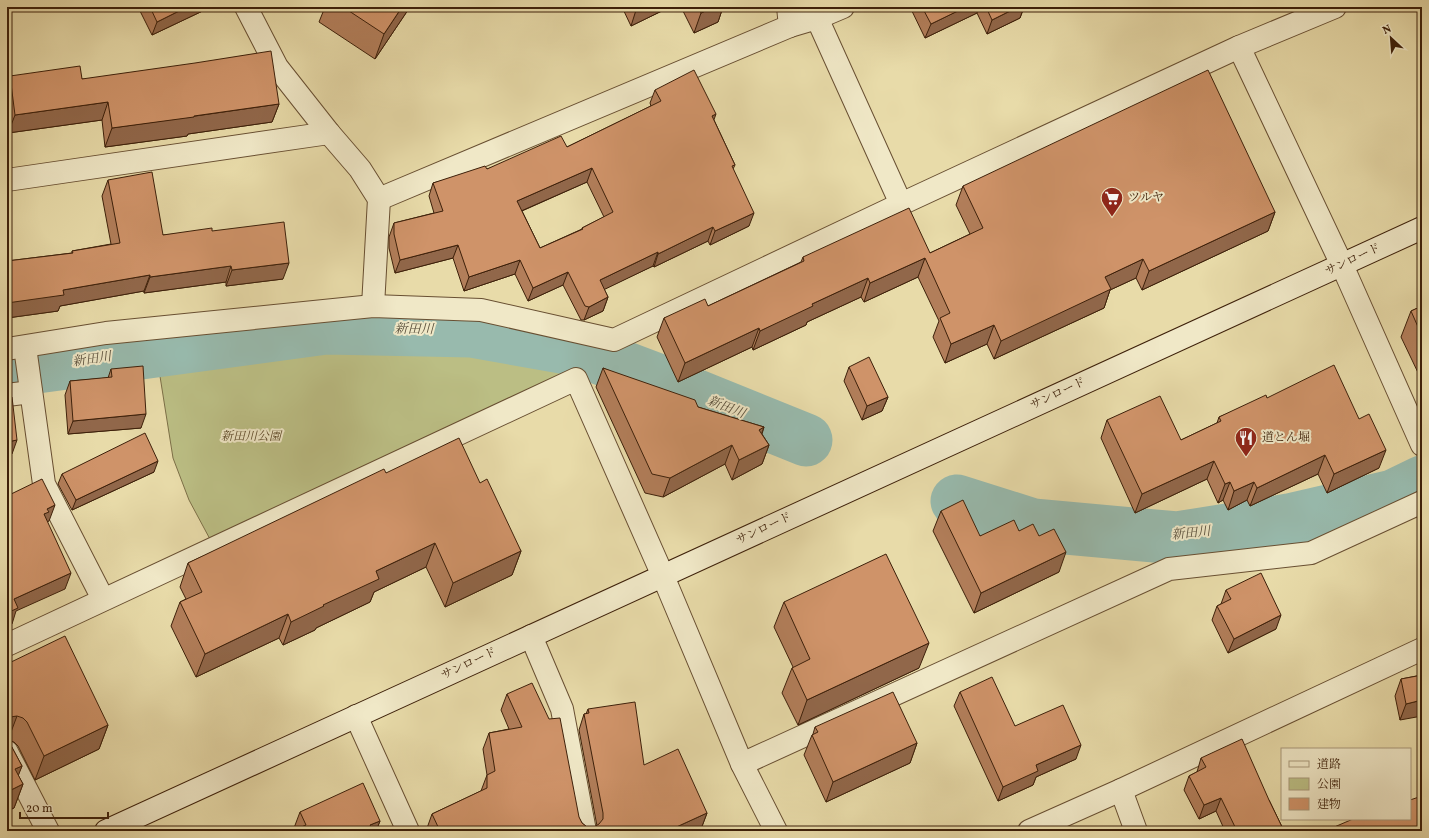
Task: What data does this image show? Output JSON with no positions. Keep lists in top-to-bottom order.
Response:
{
  "streets": {
    "street": ["サンロード"]
  },
  "water": ["新田川"],
  "parks": ["新田川公園"],
  "places": {
    "supermarket": ["ツルヤ"],
    "restaurant": ["道とん堀"]
  },
  "legend": ["道路", "公園", "建物"],
  "scale_bar": "20 m",
  "north": "top left"
}
